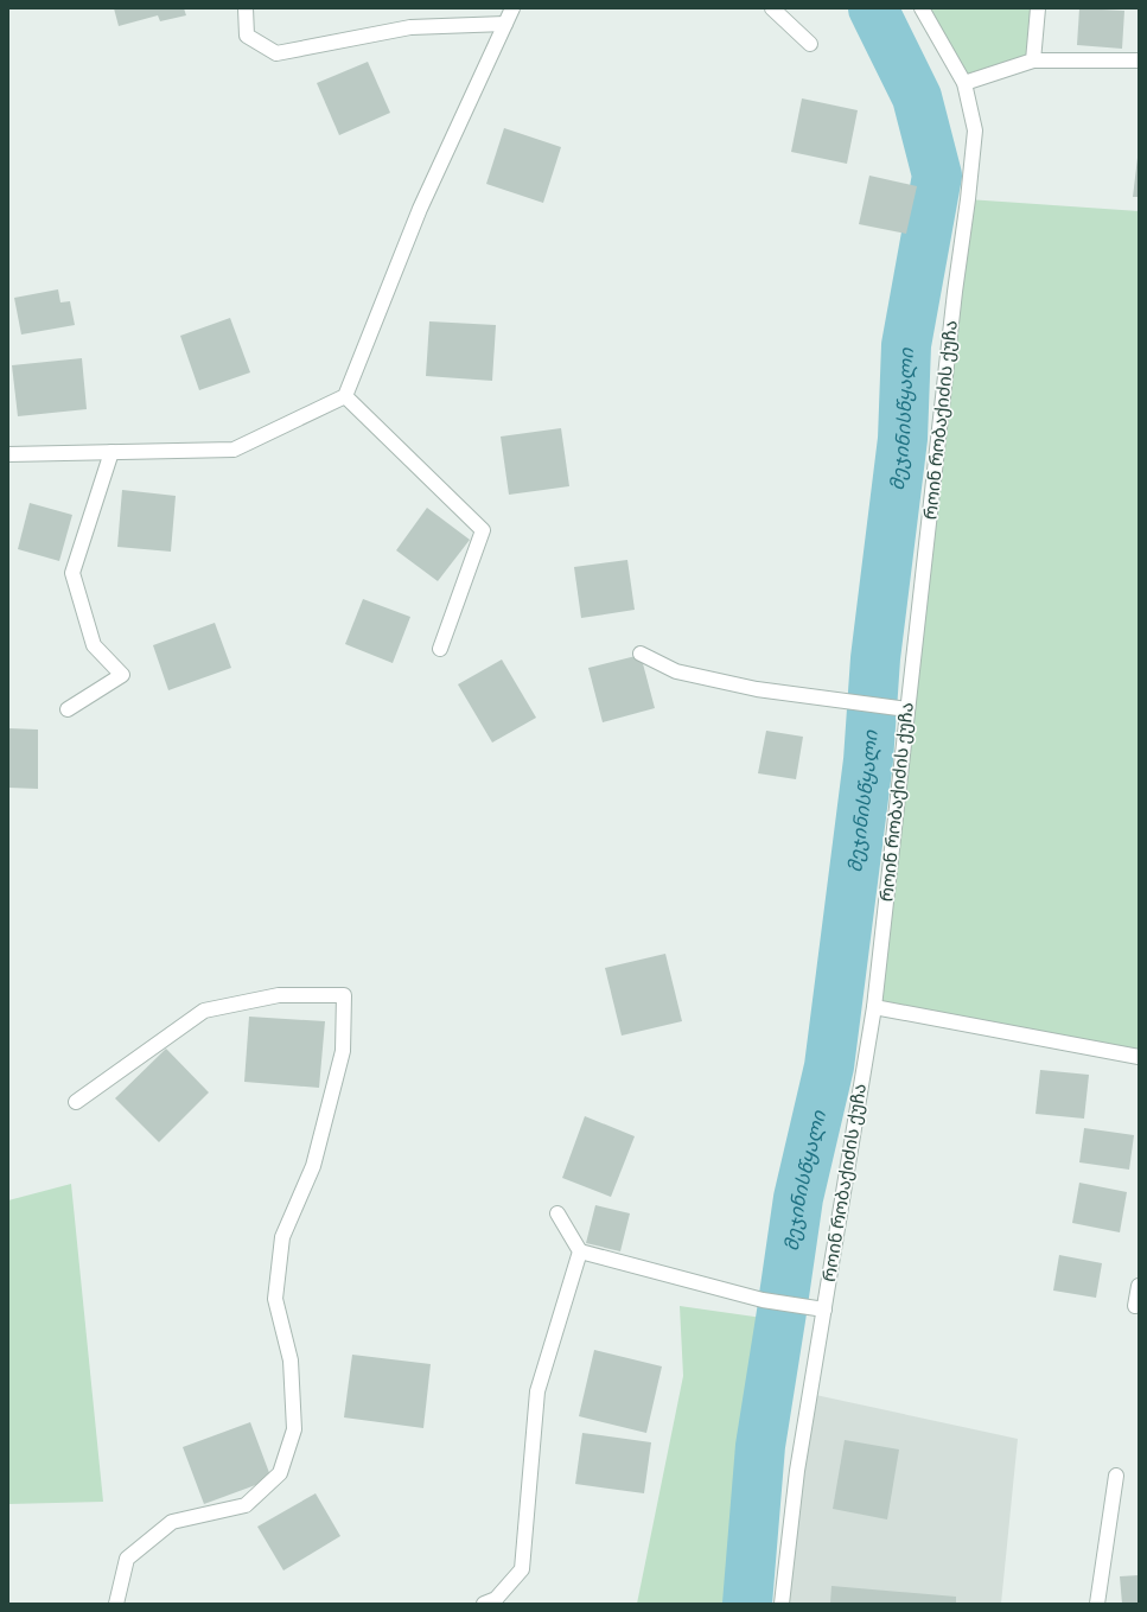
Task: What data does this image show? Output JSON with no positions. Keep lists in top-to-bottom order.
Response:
{
  "streets": {
    "street": ["როინ რობაქიძის ქუჩა"]
  },
  "water": ["მეჯინისწყალი"]
}
